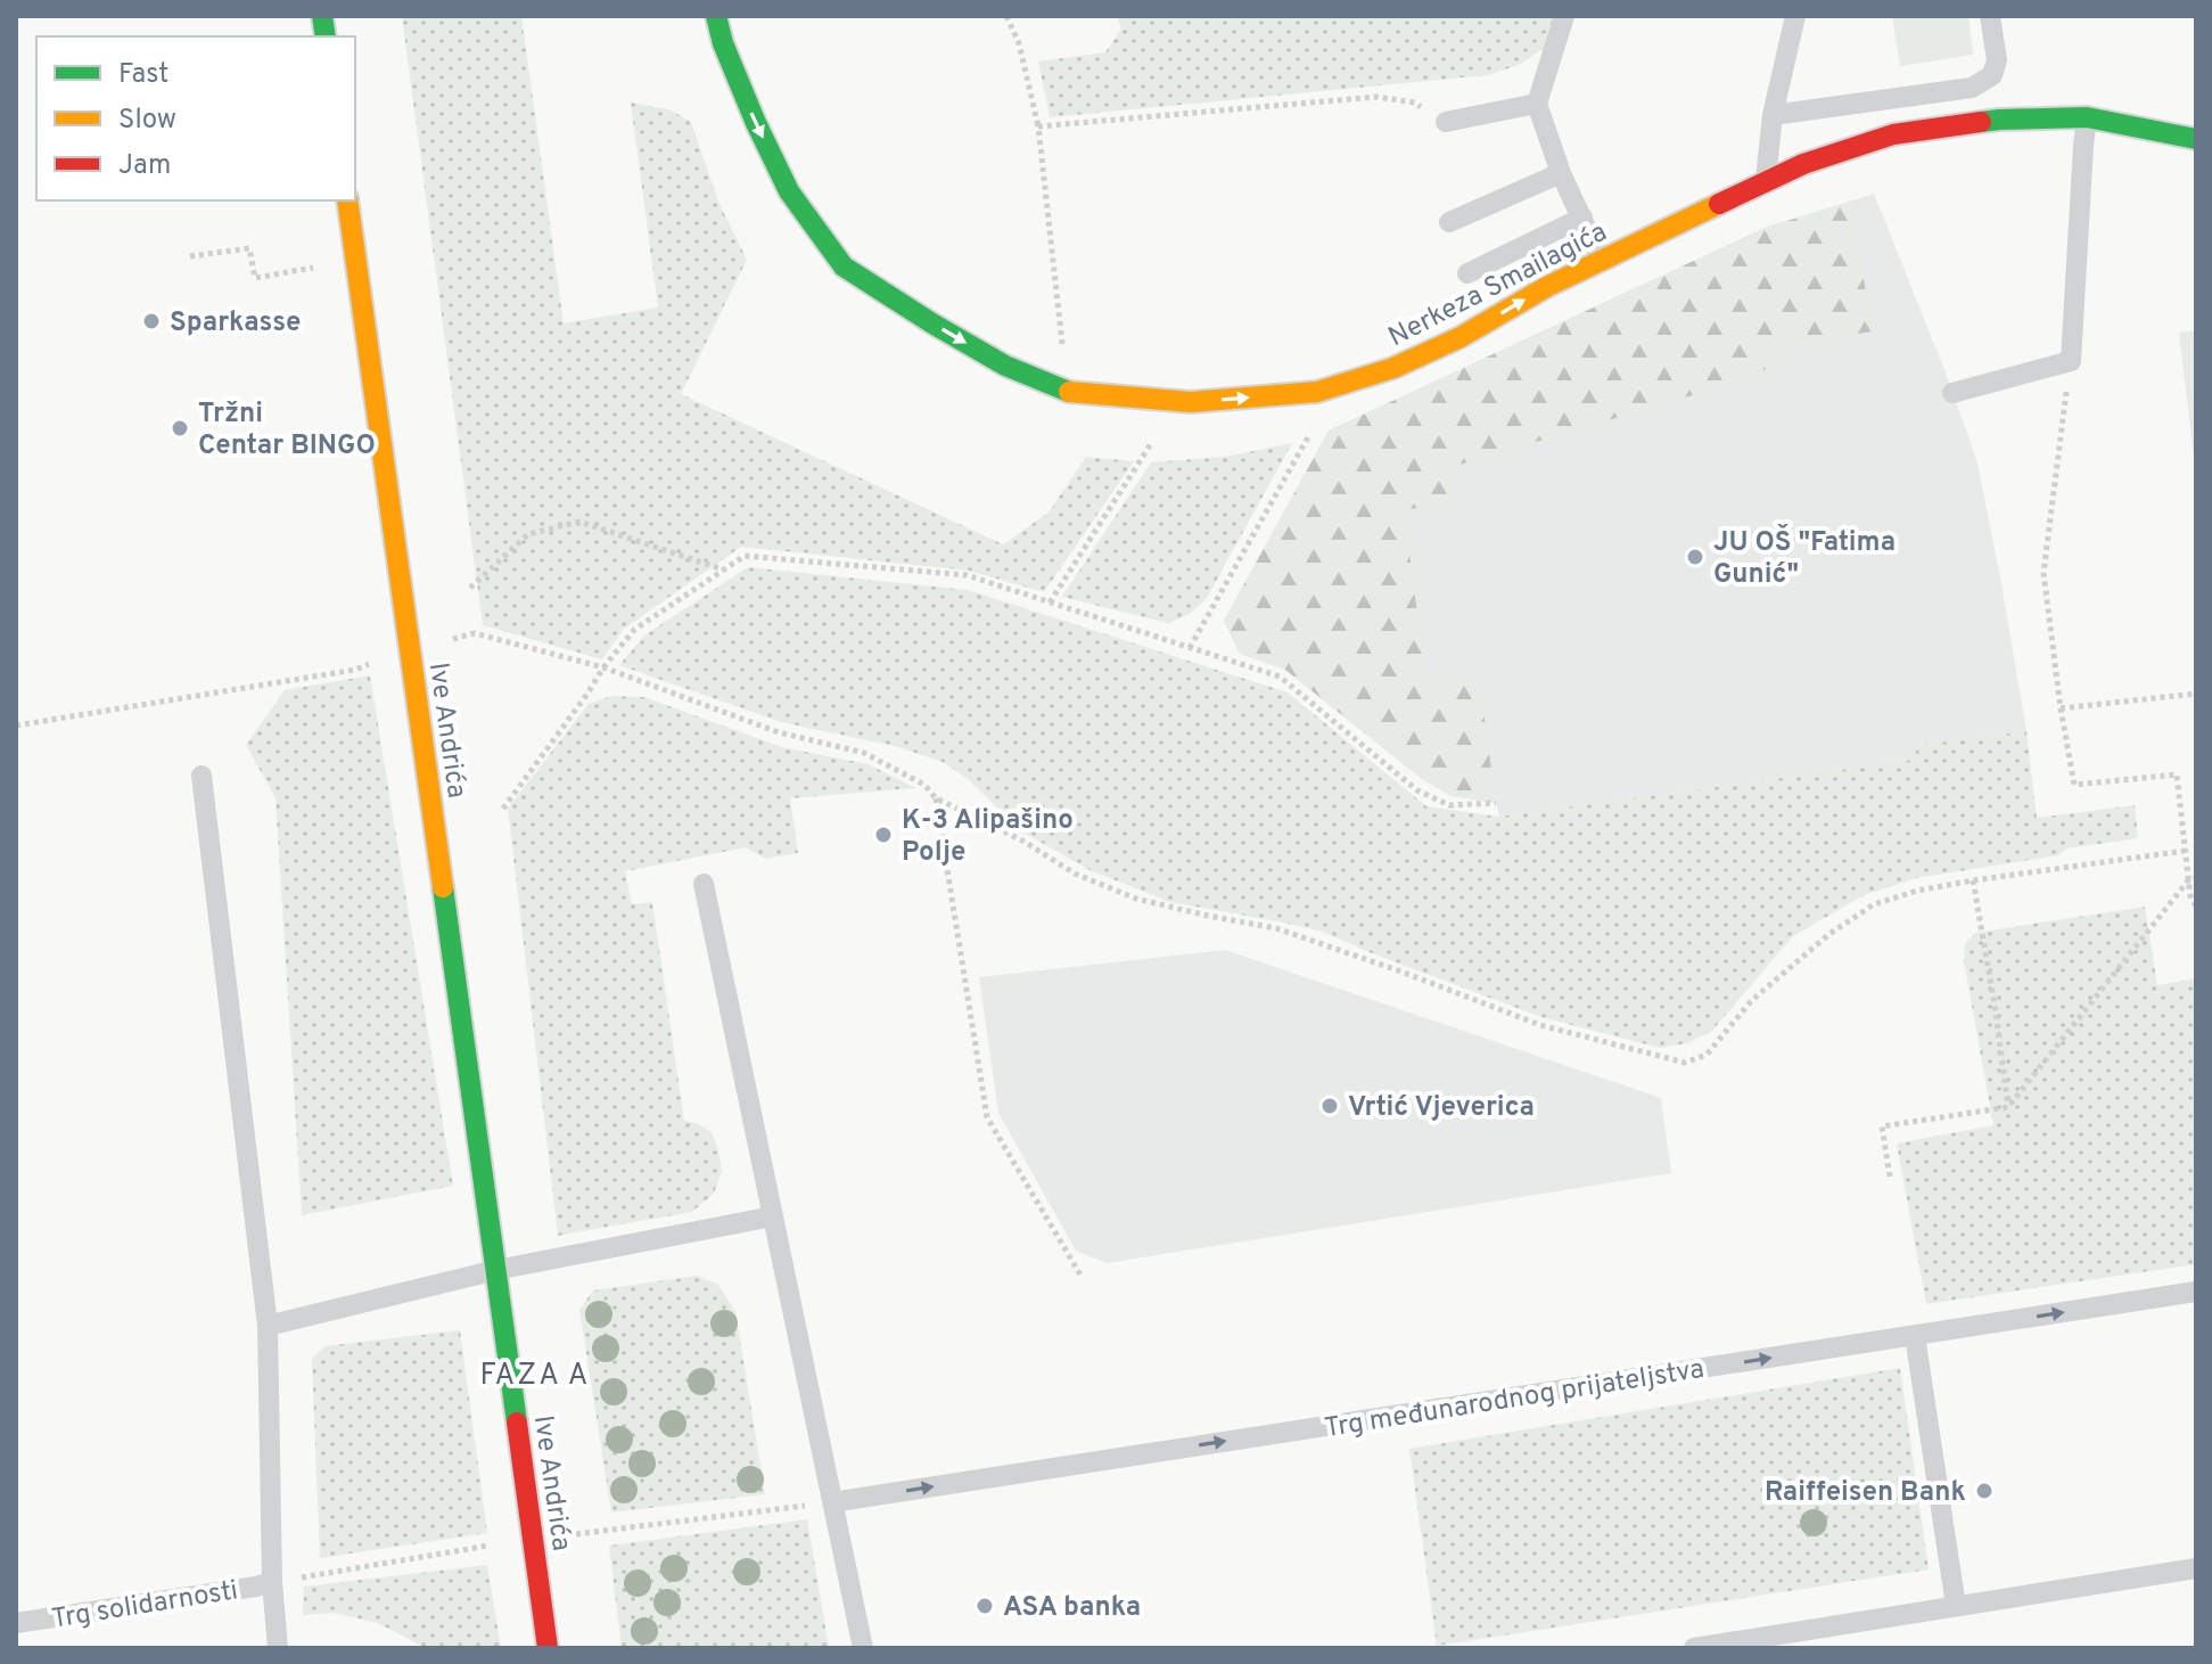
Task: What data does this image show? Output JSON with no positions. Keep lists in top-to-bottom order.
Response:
{
  "streets": {
    "street": ["Nerkeza Smailagića", "Ive Andrića"],
    "lane": ["Trg međunarodnog prijateljstva", "Trg solidarnosti"]
  },
  "one_way": ["Nerkeza Smailagića", "Trg međunarodnog prijateljstva"],
  "districts": ["FAZA A"],
  "places": [
    "Sparkasse",
    "Tržni Centar BINGO",
    "JU OŠ \"Fatima Gunić\"",
    "K-3 Alipašino Polje",
    "Vrtić Vjeverica",
    "Raiffeisen Bank",
    "ASA banka"
  ],
  "legend": ["Fast", "Slow", "Jam"]
}
